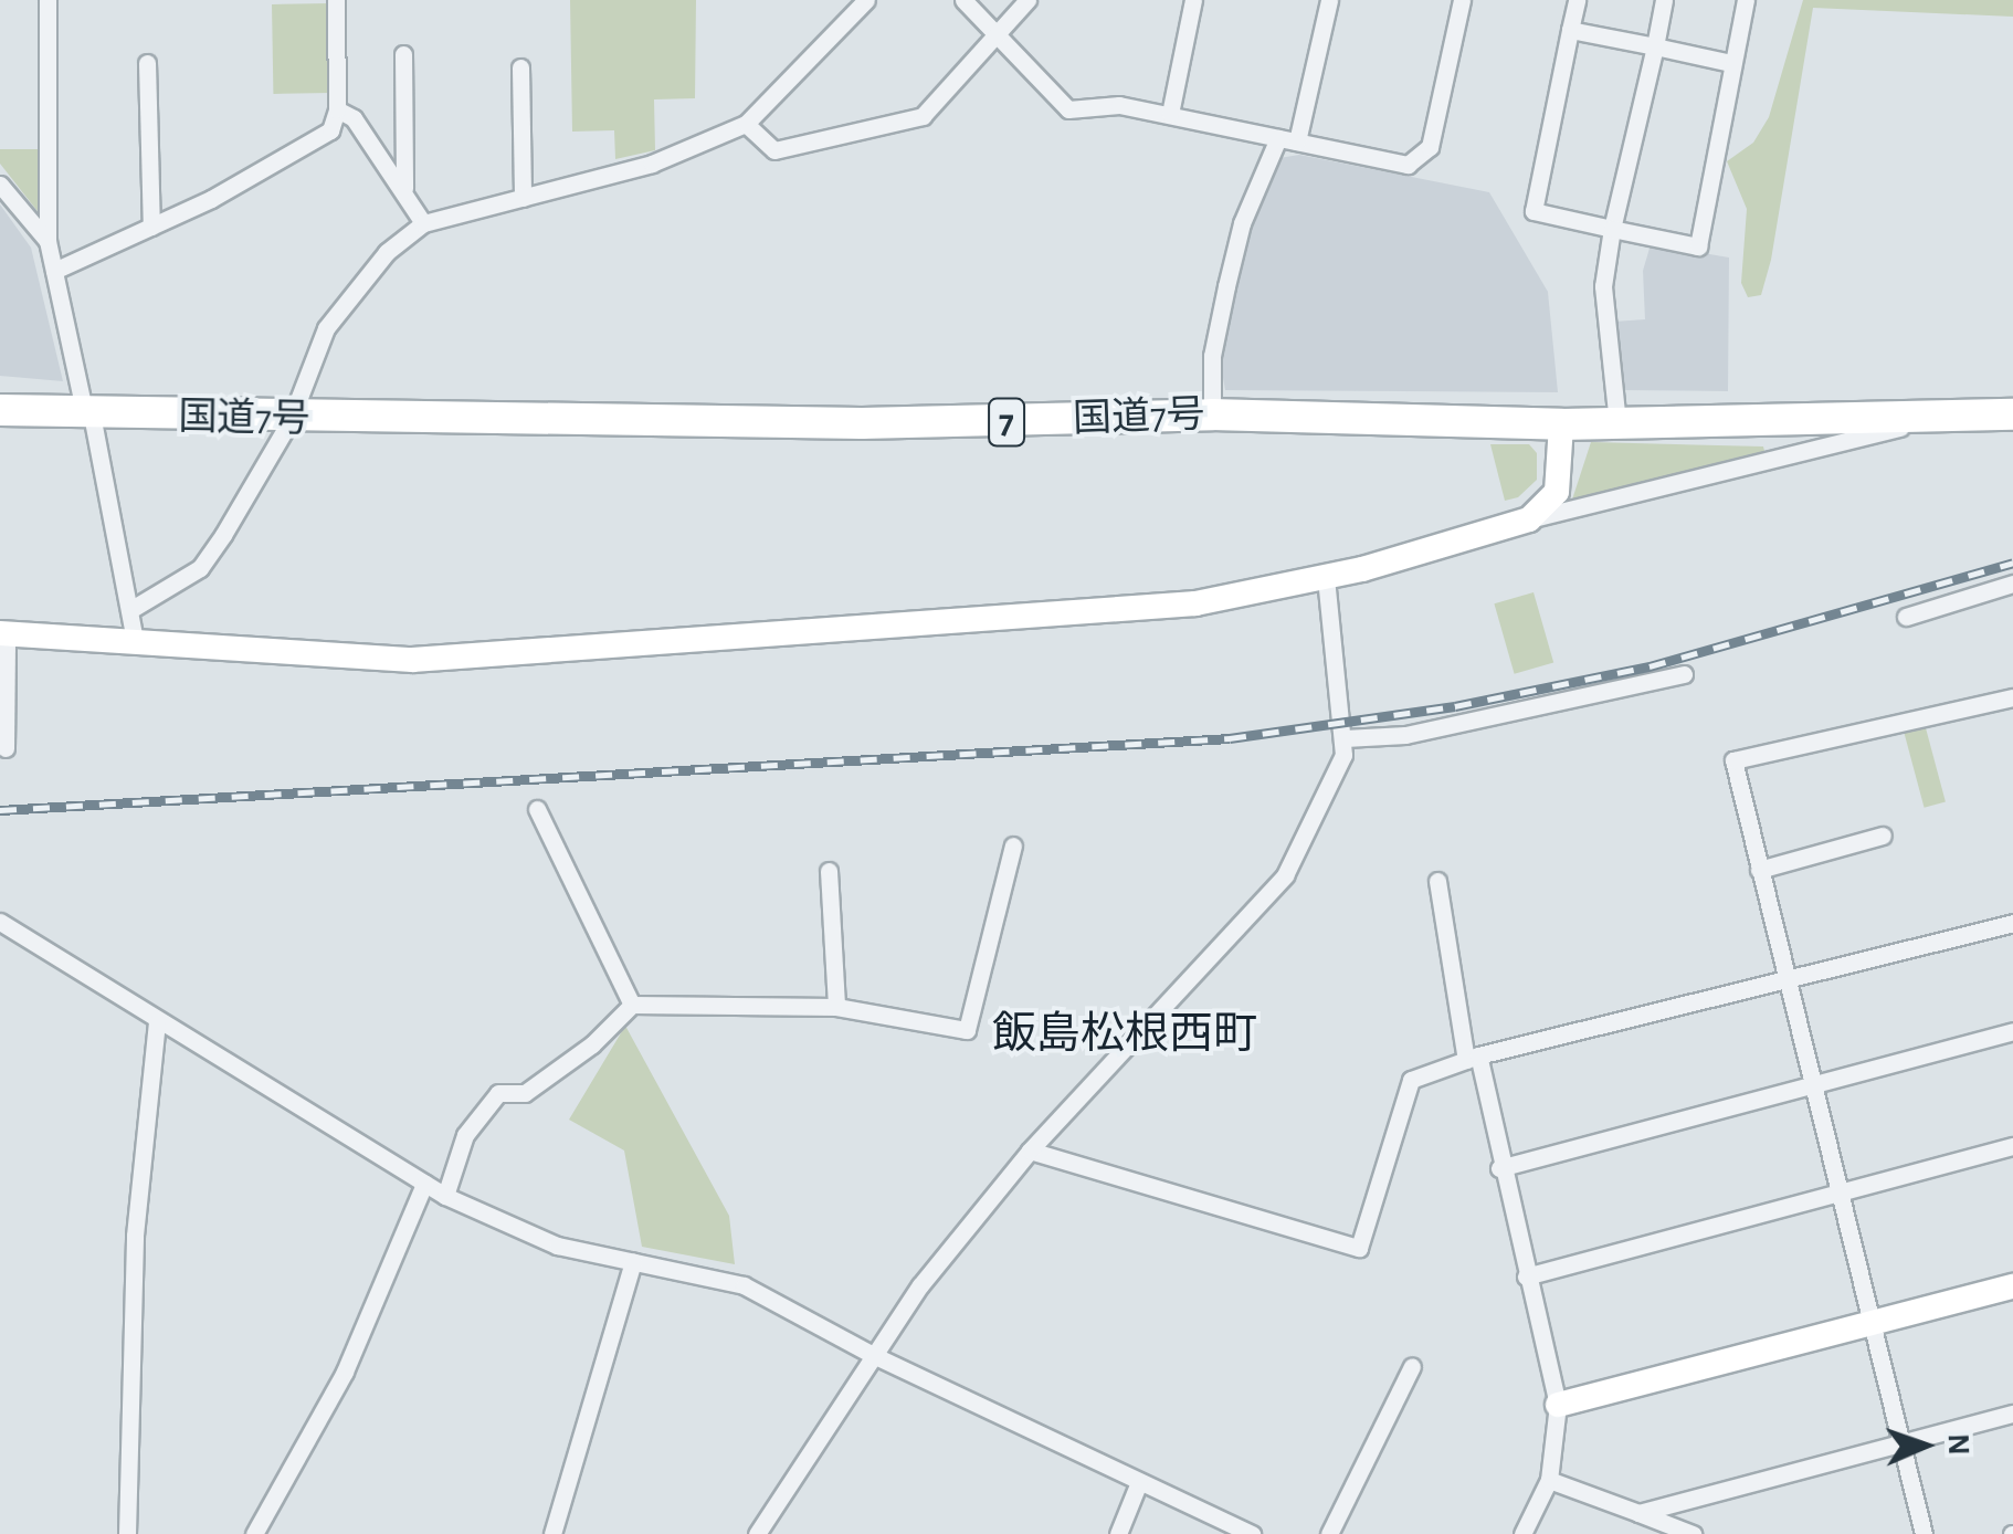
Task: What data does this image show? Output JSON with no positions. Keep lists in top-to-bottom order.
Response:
{
  "streets": {
    "highway": ["国道7号", "7"]
  },
  "districts": ["飯島松根西町"],
  "north": "right"
}
